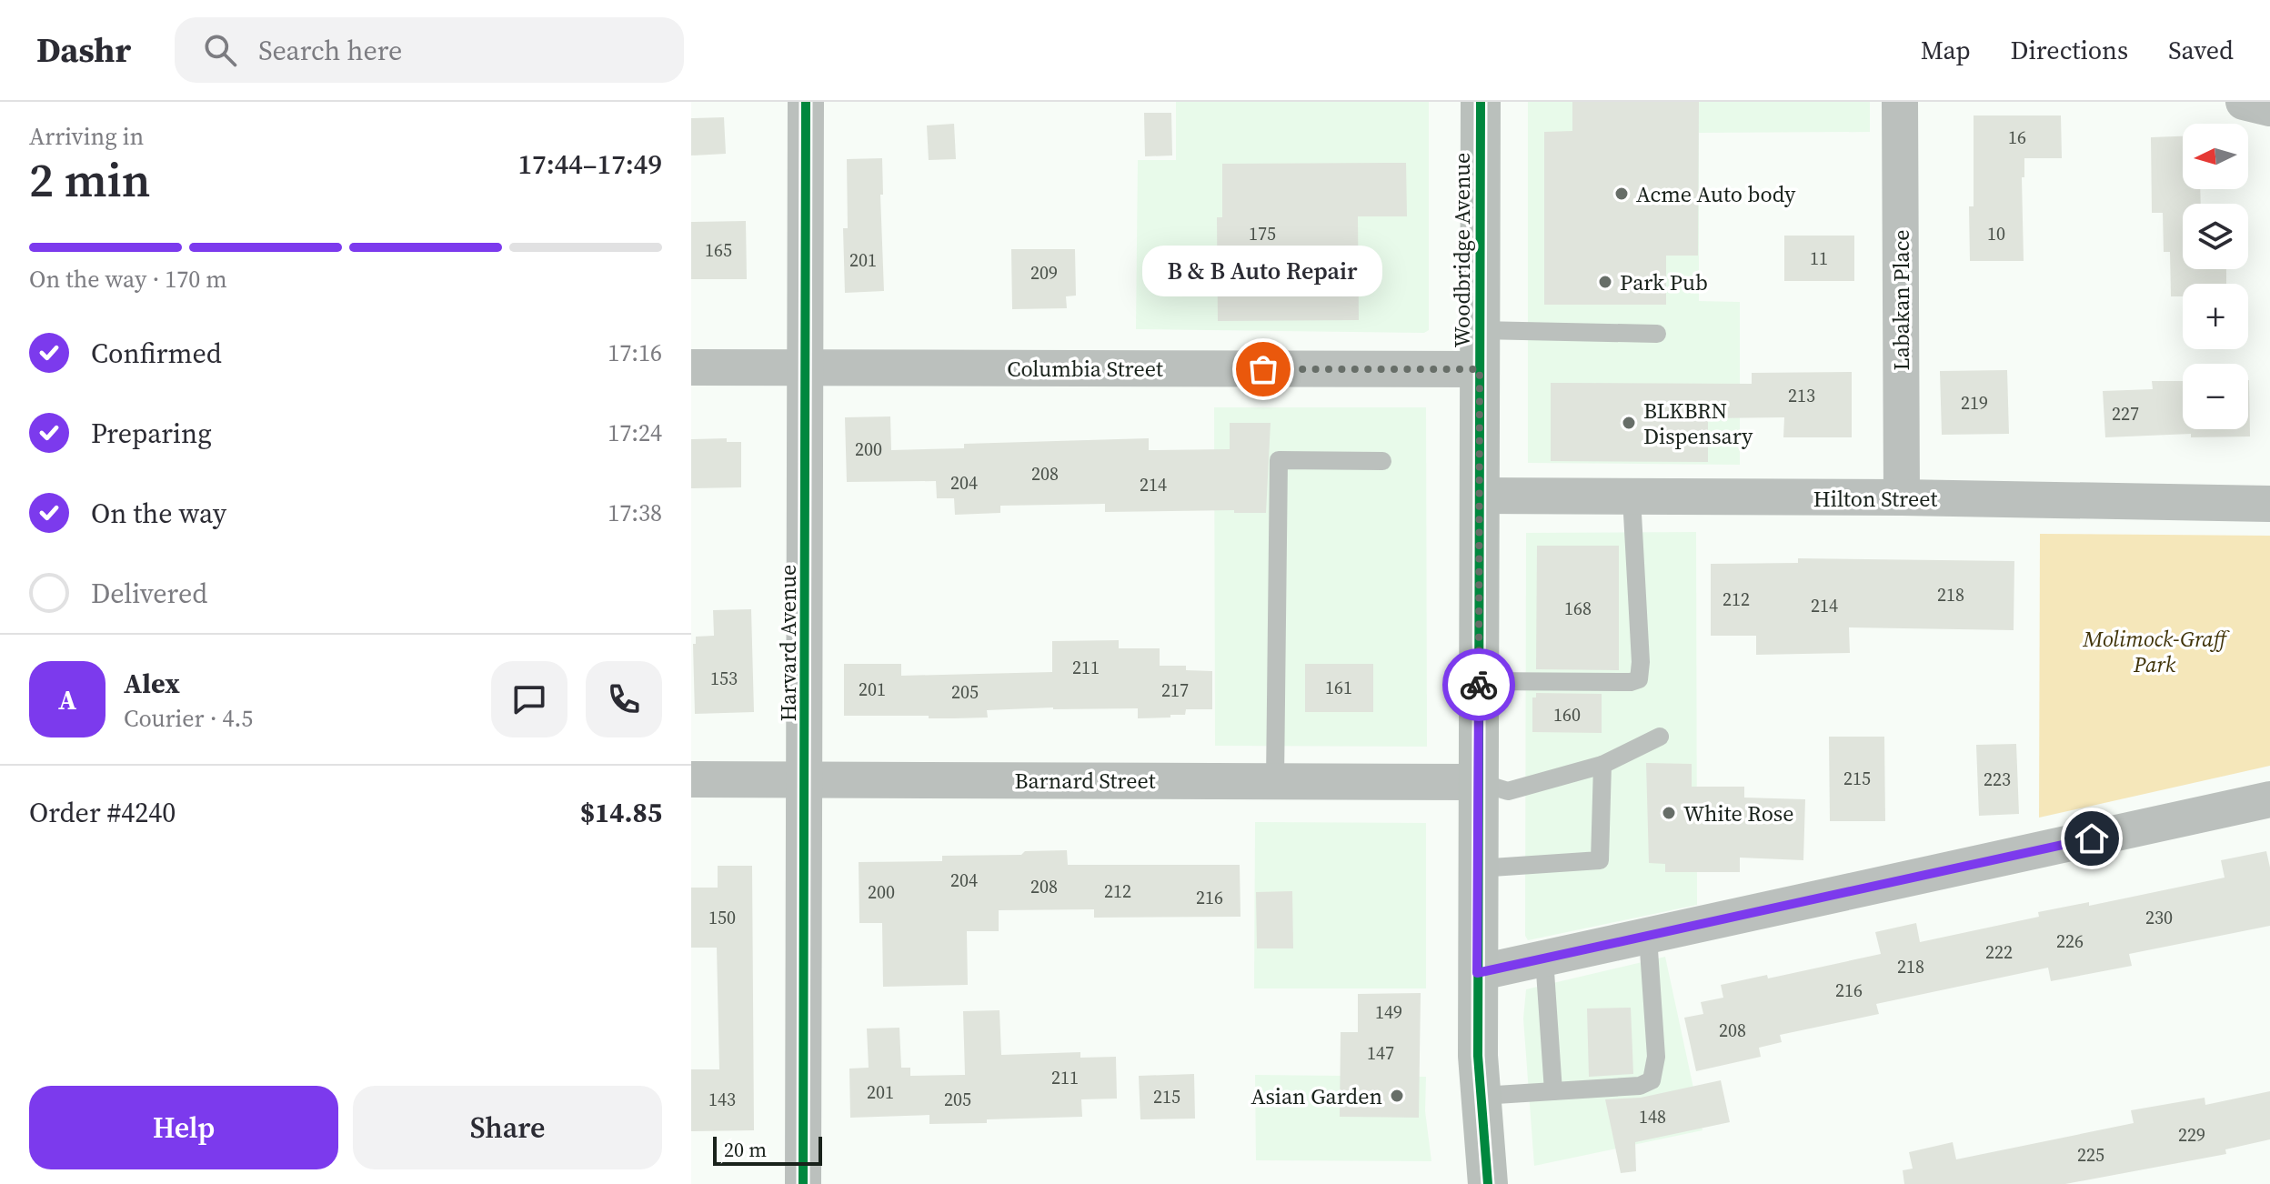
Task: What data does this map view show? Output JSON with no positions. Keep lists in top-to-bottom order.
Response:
{
  "streets": {
    "main road": ["Woodbridge Avenue"],
    "street": [
      "Labakan Place",
      "Columbia Street",
      "Hilton Street",
      "Harvard Avenue",
      "Barnard Street"
    ]
  },
  "crossings": [
    ["Woodbridge Avenue", "Columbia Street"],
    ["Woodbridge Avenue", "Hilton Street"],
    ["Woodbridge Avenue", "Barnard Street"],
    ["Labakan Place", "Hilton Street"],
    ["Columbia Street", "Harvard Avenue"],
    ["Harvard Avenue", "Barnard Street"]
  ],
  "parks": ["Molimock-Graff Park"],
  "places": [
    "Acme Auto body",
    "Park Pub",
    "B & B Auto Repair",
    "BLKBRN Dispensary",
    "White Rose",
    "Asian Garden"
  ],
  "house_numbers": [
    "16",
    "175",
    "10",
    "165",
    "11",
    "201",
    "209",
    "213",
    "219",
    "227",
    "200",
    "208",
    "204",
    "214",
    "218",
    "212",
    "214",
    "168",
    "211",
    "153",
    "161",
    "201",
    "217",
    "205",
    "160",
    "215",
    "223",
    "204",
    "208",
    "212",
    "200",
    "216",
    "150",
    "230",
    "226",
    "222",
    "218",
    "216",
    "149",
    "208",
    "147",
    "211",
    "201",
    "215",
    "143",
    "205",
    "148",
    "229",
    "225"
  ],
  "scale_bar": "20 m",
  "north": "left",
  "page": {
    "header": "Dashr",
    "search": "Search here",
    "nav": ["Map", "Directions", "Saved"],
    "heading": ["2 min", "Arriving in", "17:44–17:49"],
    "panel": [
      "Alex",
      "Courier · 4.5",
      "Order #4240",
      "$14.85"
    ],
    "map_buttons": ["+", "−"],
    "bar": "On the way · 170 m",
    "bubble": "B & B Auto Repair",
    "list": [
      ["Confirmed", "17:16"],
      ["Preparing", "17:24"],
      ["On the way", "17:38"],
      "Delivered"
    ],
    "round": "A",
    "buttons": ["Help", "Share"],
    "scale": "20 m"
  }
}
